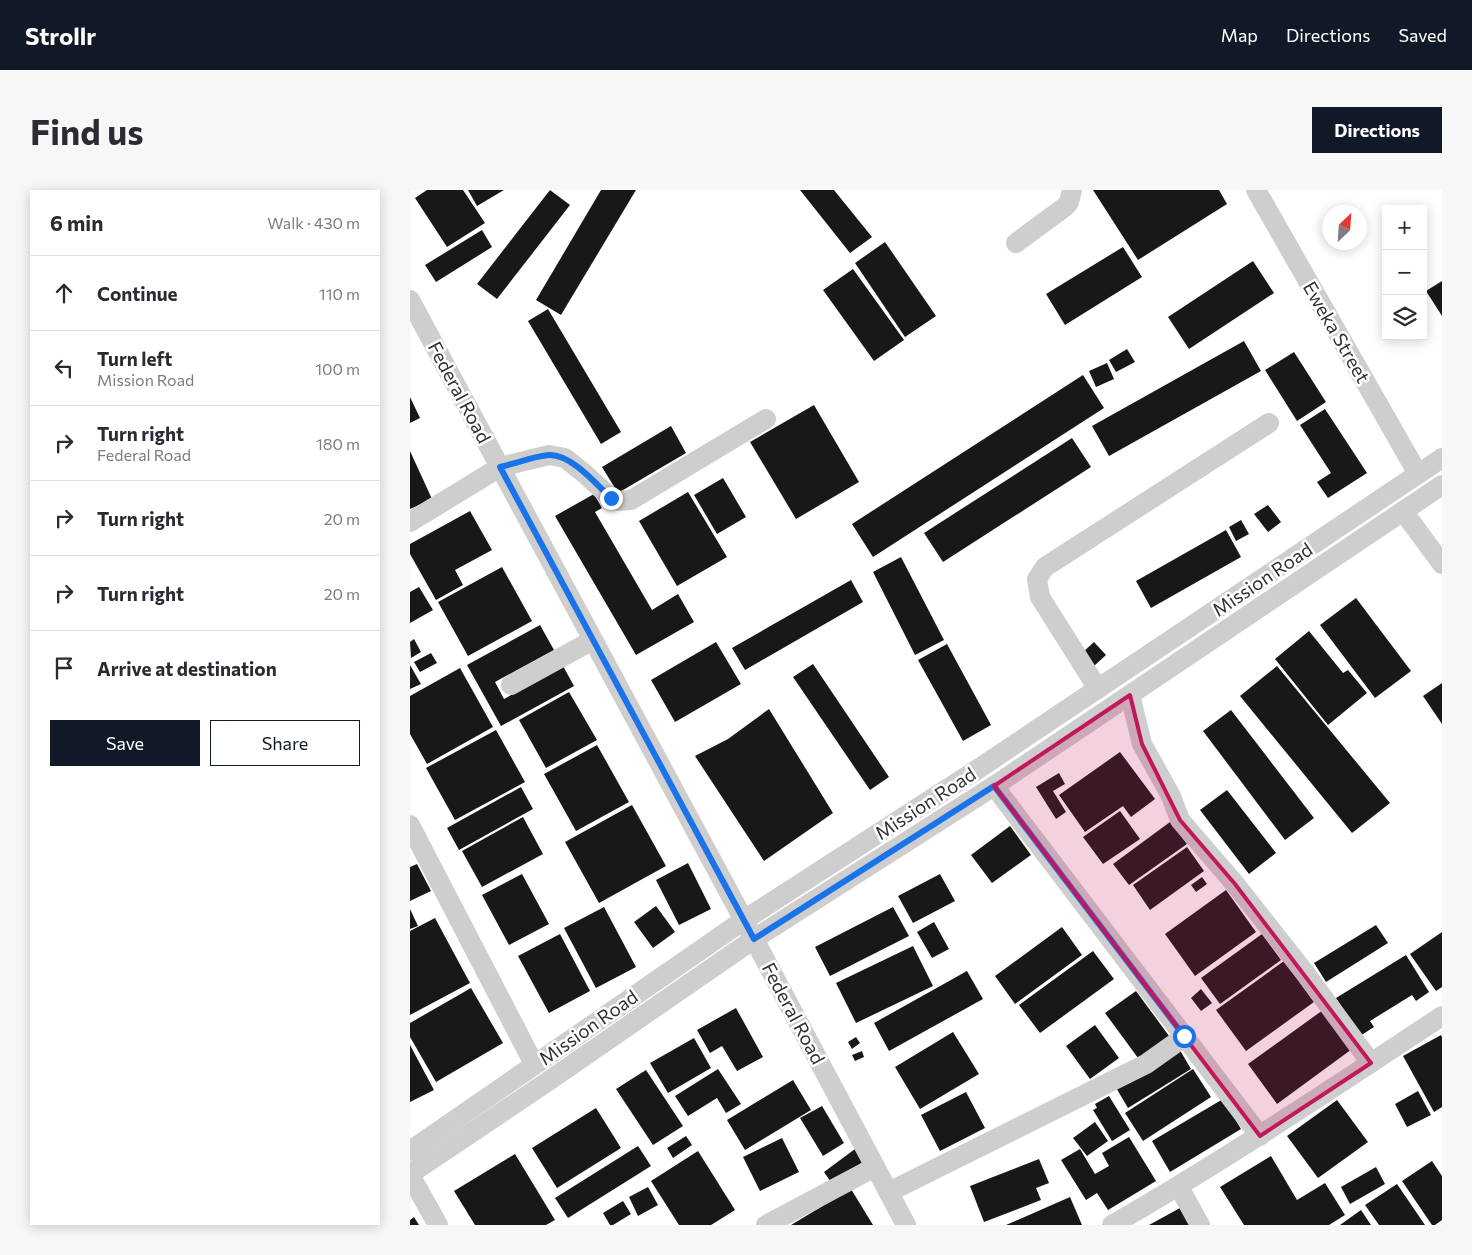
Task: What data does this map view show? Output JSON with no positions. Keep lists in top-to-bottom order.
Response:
{
  "streets": {
    "street": ["Eweka Street", "Federal Road", "Mission Road"]
  },
  "crossings": [
    ["Eweka Street", "Mission Road"],
    ["Federal Road", "Mission Road"]
  ],
  "north": "top right",
  "page": {
    "header": "Strollr",
    "nav": ["Map", "Directions", "Saved"],
    "buttons": [
      "Directions",
      ["Save", "Share"]
    ],
    "title": "Find us",
    "heading": ["6 min", "Walk · 430 m"],
    "map_buttons": ["+", "−"],
    "list": [
      ["Continue", "110 m"],
      ["Turn left", "Mission Road", "100 m"],
      ["Turn right", "Federal Road", "180 m"],
      ["Turn right", "20 m"],
      ["Turn right", "20 m"],
      "Arrive at destination"
    ]
  }
}
